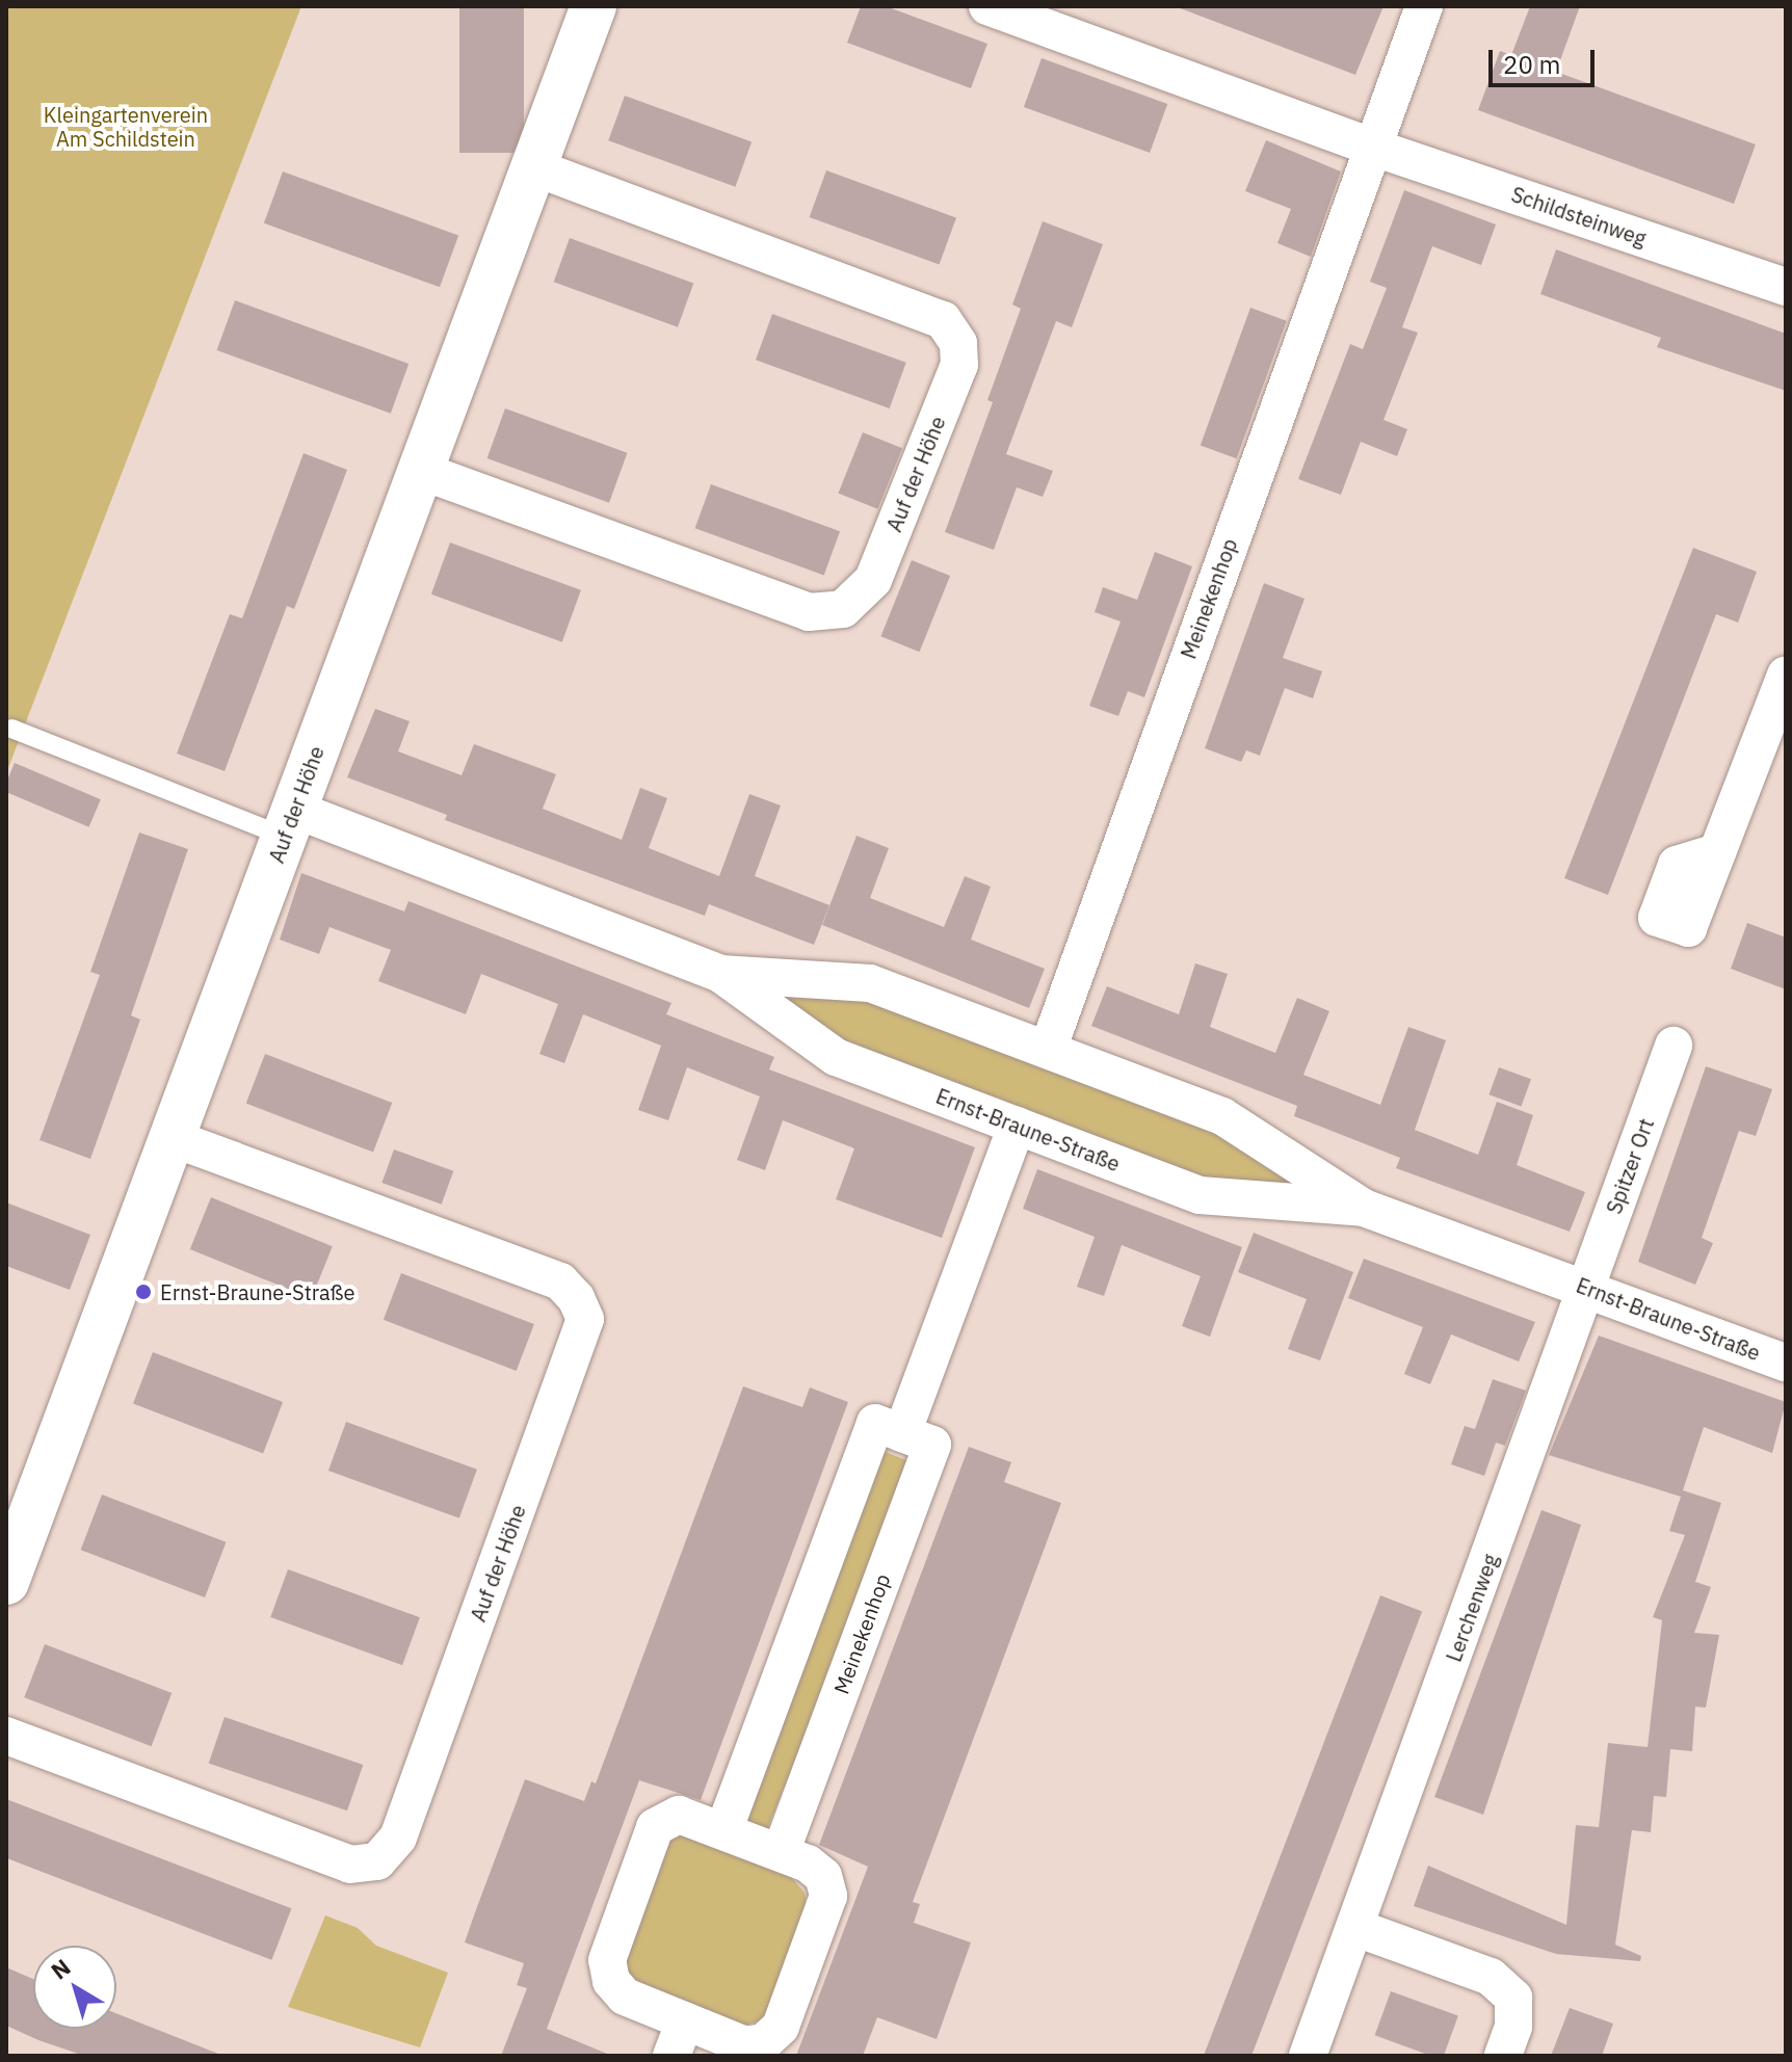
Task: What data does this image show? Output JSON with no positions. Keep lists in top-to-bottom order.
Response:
{
  "streets": {
    "street": [
      "Schildsteinweg",
      "Auf der Höhe",
      "Meinekenhop",
      "Ernst-Braune-Straße",
      "Spitzer Ort",
      "Lerchenweg"
    ]
  },
  "crossings": [
    ["Schildsteinweg", "Meinekenhop"],
    ["Auf der Höhe", "Ernst-Braune-Straße"],
    ["Meinekenhop", "Ernst-Braune-Straße"],
    ["Ernst-Braune-Straße", "Spitzer Ort"],
    ["Ernst-Braune-Straße", "Lerchenweg"],
    ["Spitzer Ort", "Lerchenweg"]
  ],
  "parks": ["Kleingartenverein Am Schildstein"],
  "places": ["Ernst-Braune-Straße"],
  "scale_bar": "20 m",
  "north": "top left"
}
